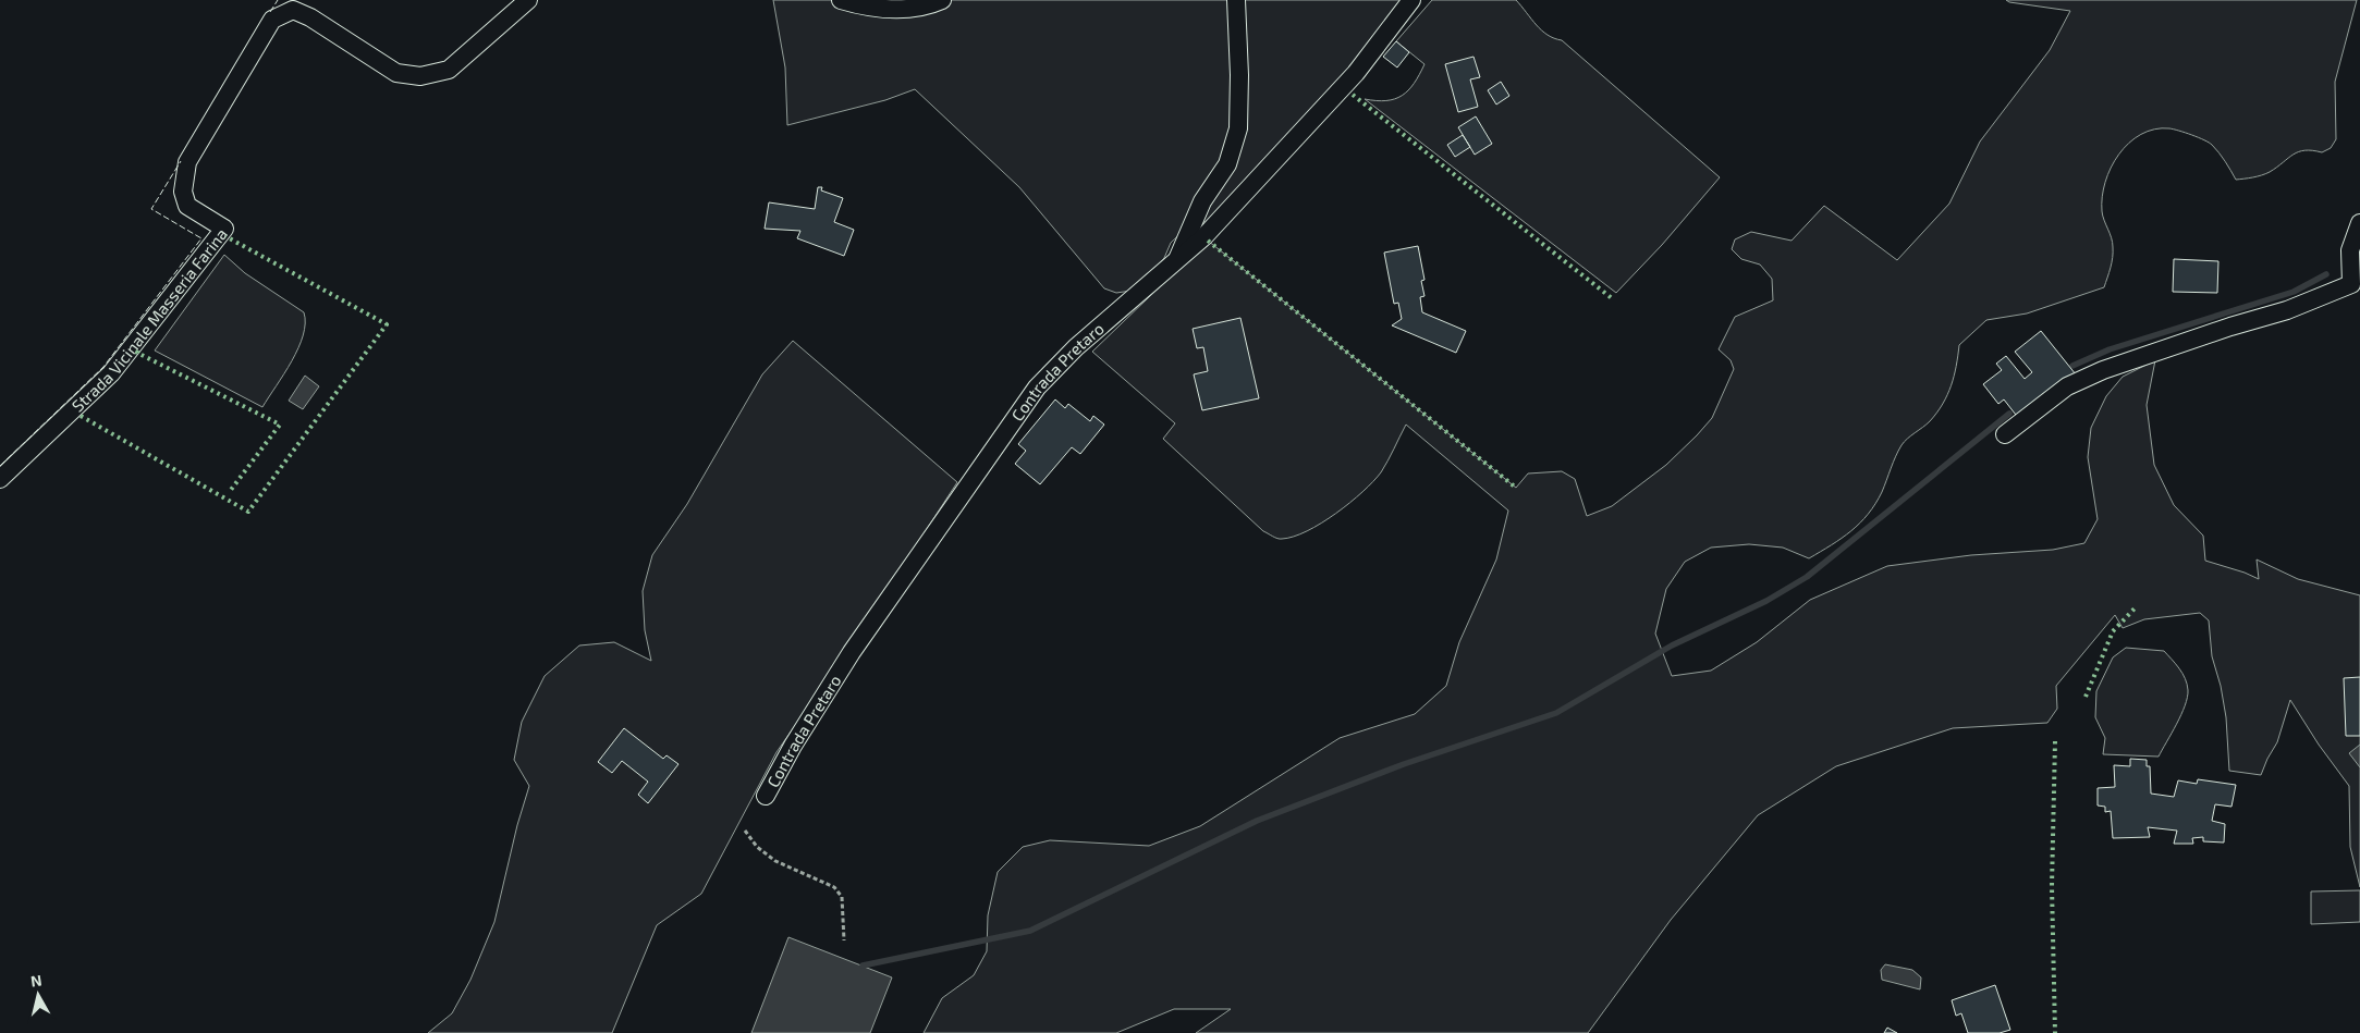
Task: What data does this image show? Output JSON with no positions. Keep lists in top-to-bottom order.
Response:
{
  "streets": {
    "street": ["Strada Vicinale Masseria Farina", "Contrada Pretaro"]
  },
  "north": "top"
}
